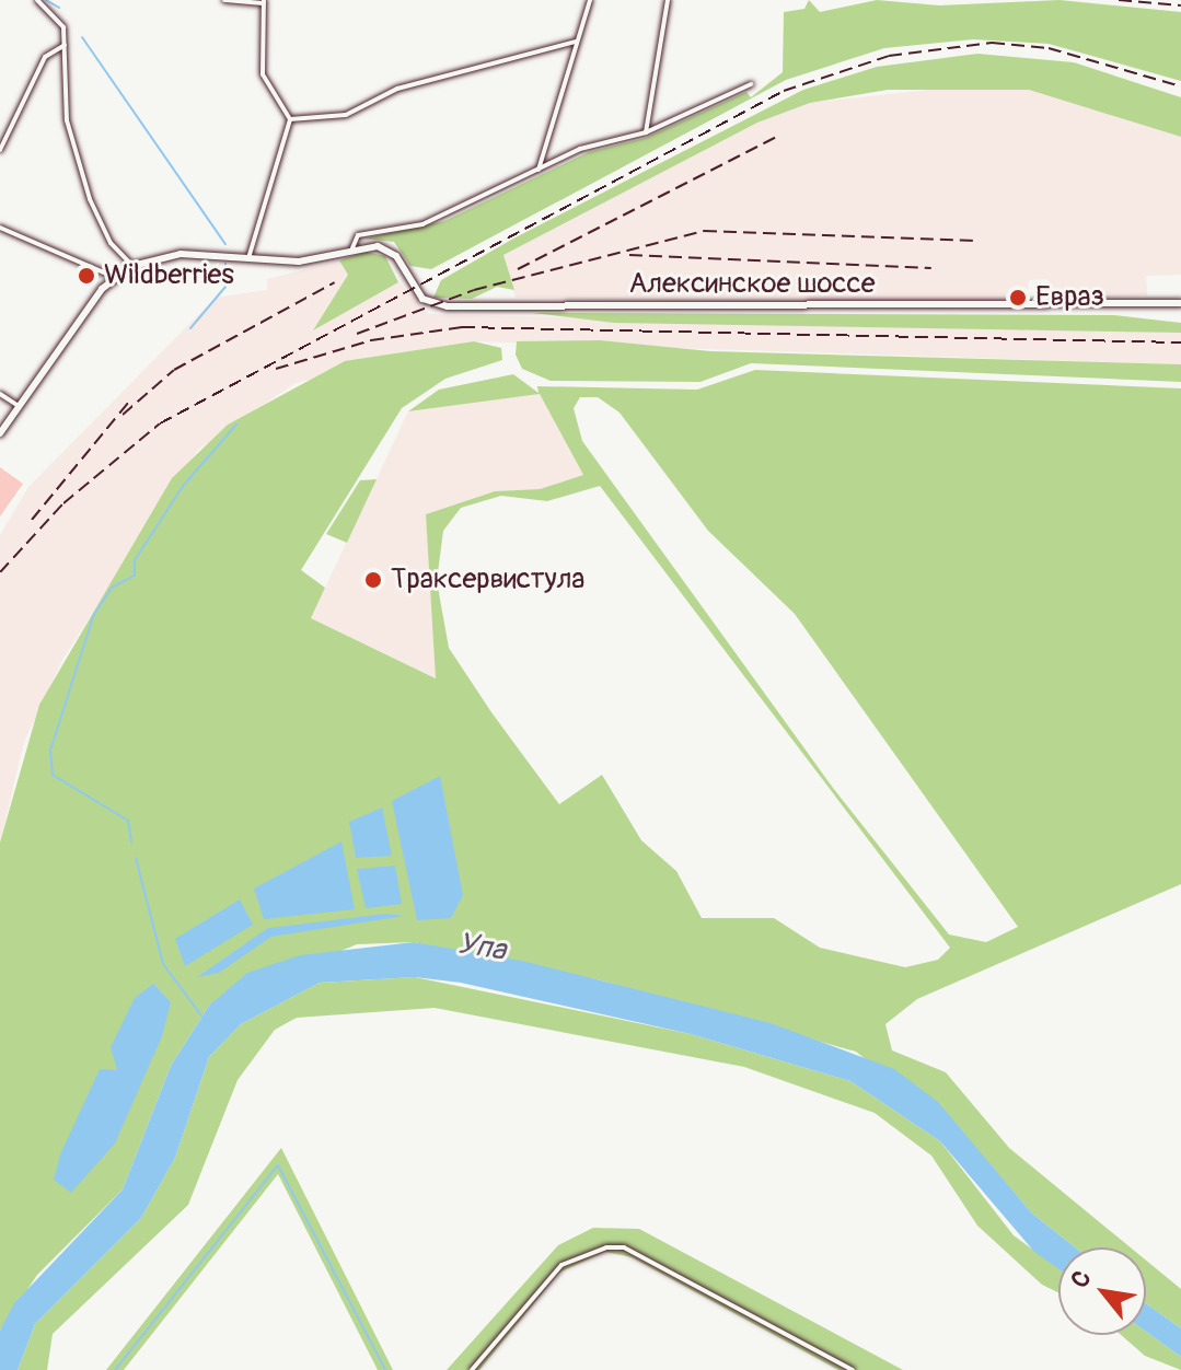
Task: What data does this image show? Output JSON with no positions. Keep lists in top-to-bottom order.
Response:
{
  "streets": {
    "main road": ["Алексинское шоссе"]
  },
  "water": ["Упа"],
  "places": ["Wildberries", "Евраз", "Траксервистула"],
  "north": "top left"
}
